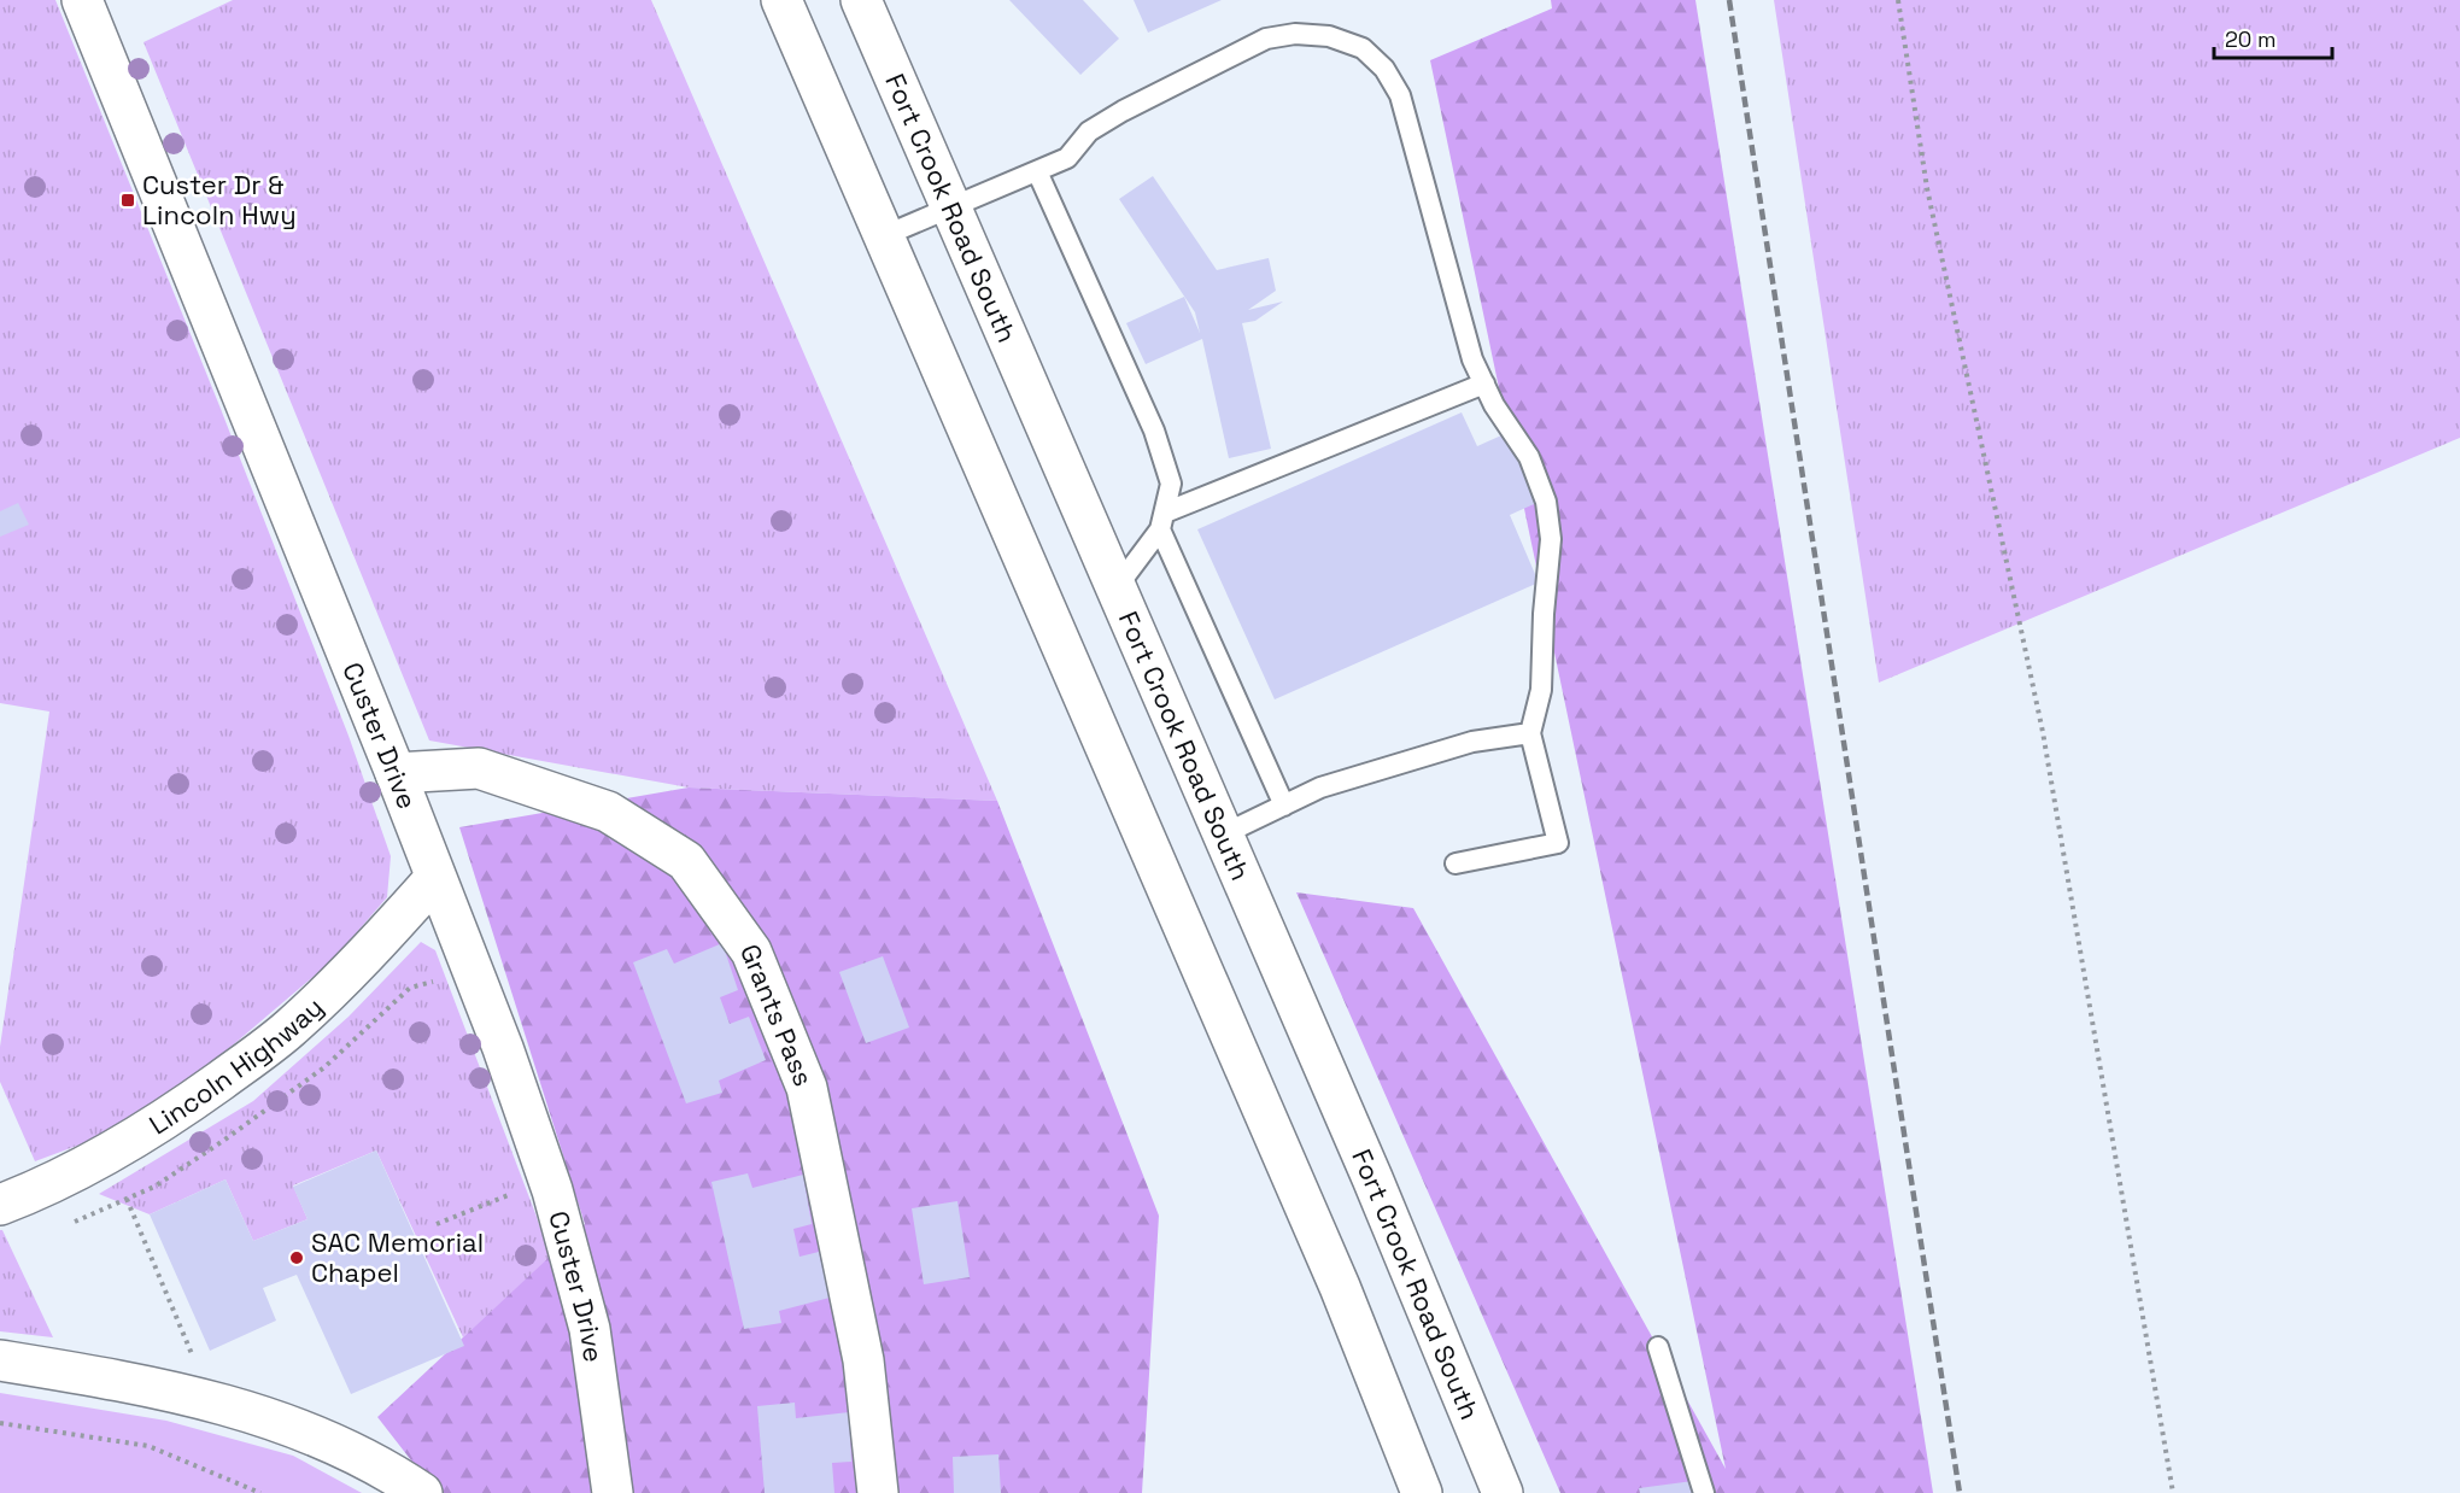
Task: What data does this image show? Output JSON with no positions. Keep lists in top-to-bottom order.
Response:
{
  "streets": {
    "street": [
      "Fort Crook Road South",
      "Custer Drive",
      "Grants Pass",
      "Lincoln Highway"
    ]
  },
  "crossings": [
    ["Custer Drive", "Grants Pass"],
    ["Custer Drive", "Lincoln Highway"]
  ],
  "places": {
    "transit": ["Custer Dr & Lincoln Hwy"],
    "other": ["SAC Memorial Chapel"]
  },
  "scale_bar": "20 m"
}
